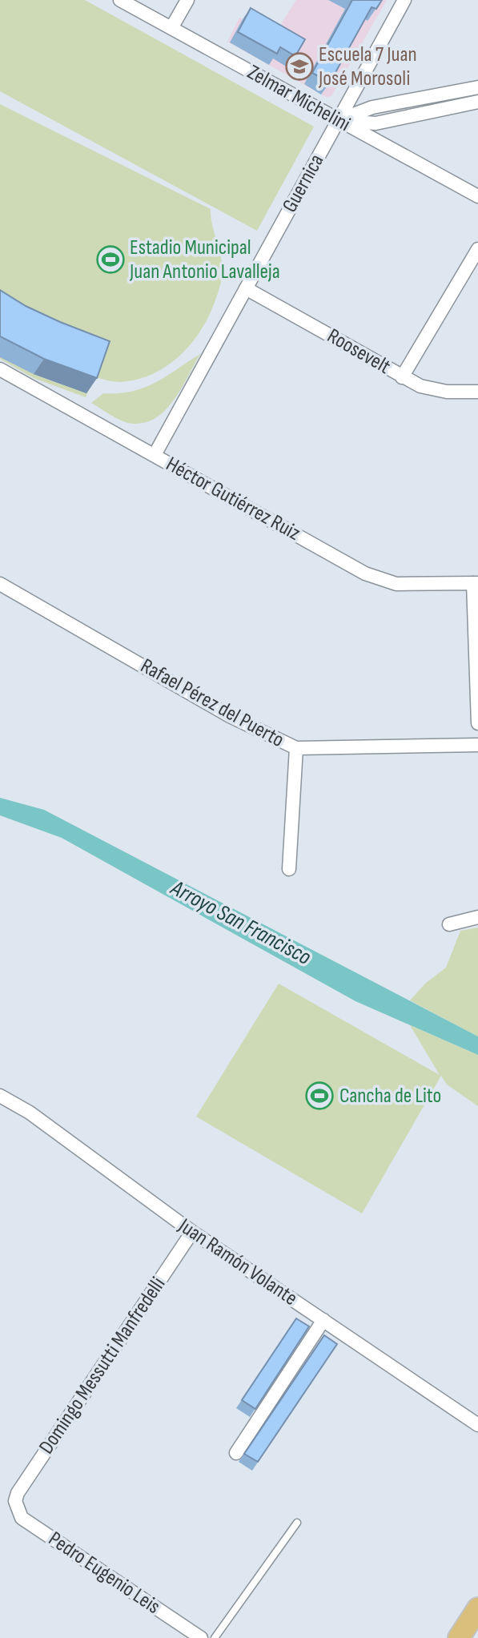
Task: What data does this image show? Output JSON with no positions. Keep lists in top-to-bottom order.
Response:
{
  "streets": {
    "street": [
      "Zelmar Michelini",
      "Guernica",
      "Roosevelt",
      "Héctor Gutiérrez Ruiz",
      "Rafael Pérez del Puerto",
      "Juan Ramón Volante",
      "Domingo Messutti Manfredelli",
      "Pedro Eugenio Leis"
    ]
  },
  "crossings": [
    ["Zelmar Michelini", "Guernica"],
    ["Guernica", "Roosevelt"],
    ["Guernica", "Héctor Gutiérrez Ruiz"],
    ["Juan Ramón Volante", "Domingo Messutti Manfredelli"],
    ["Domingo Messutti Manfredelli", "Pedro Eugenio Leis"]
  ],
  "water": ["Arroyo San Francisco"],
  "places": {
    "school or university": ["Escuela 7 Juan José Morosoli"],
    "sports": ["Estadio Municipal Juan Antonio Lavalleja", "Cancha de Lito"]
  }
}
